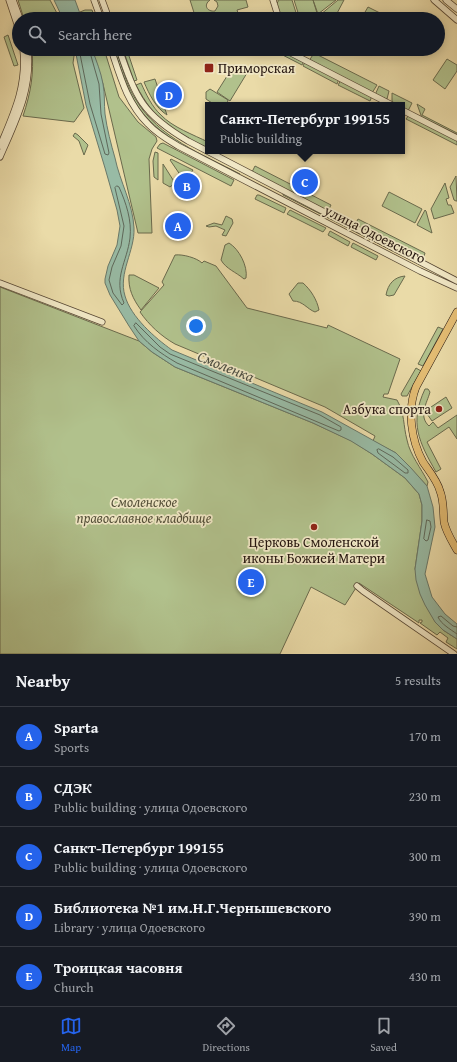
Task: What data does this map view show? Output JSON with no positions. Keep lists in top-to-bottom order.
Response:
{
  "streets": {
    "street": ["улица Одоевского"]
  },
  "water": ["Смоленка"],
  "parks": ["Смоленское православное кладбище"],
  "places": {
    "transit": ["Приморская"],
    "other": ["Азбука спорта", "Церковь Смоленской иконы Божией Матери"]
  },
  "page": {
    "search": "Search here",
    "pins": [
      "D",
      "C",
      "B",
      "A",
      "E"
    ],
    "popup": ["Санкт-Петербург 199155", "Public building"],
    "heading": ["Nearby", "5 results"],
    "list": [
      {
        "mark": "A",
        "name": "Sparta",
        "note": "Sports",
        "value": "170 m"
      },
      {
        "mark": "B",
        "name": "СДЭК",
        "note": "Public building · улица Одоевского",
        "value": "230 m"
      },
      {
        "mark": "C",
        "name": "Санкт-Петербург 199155",
        "note": "Public building · улица Одоевского",
        "value": "300 m"
      },
      {
        "mark": "D",
        "name": "Библиотека №1 им.Н.Г.Чернышевского",
        "note": "Library · улица Одоевского",
        "value": "390 m"
      },
      {
        "mark": "E",
        "name": "Троицкая часовня",
        "note": "Church",
        "value": "430 m"
      }
    ],
    "nav": ["Map", "Directions", "Saved"]
  }
}
